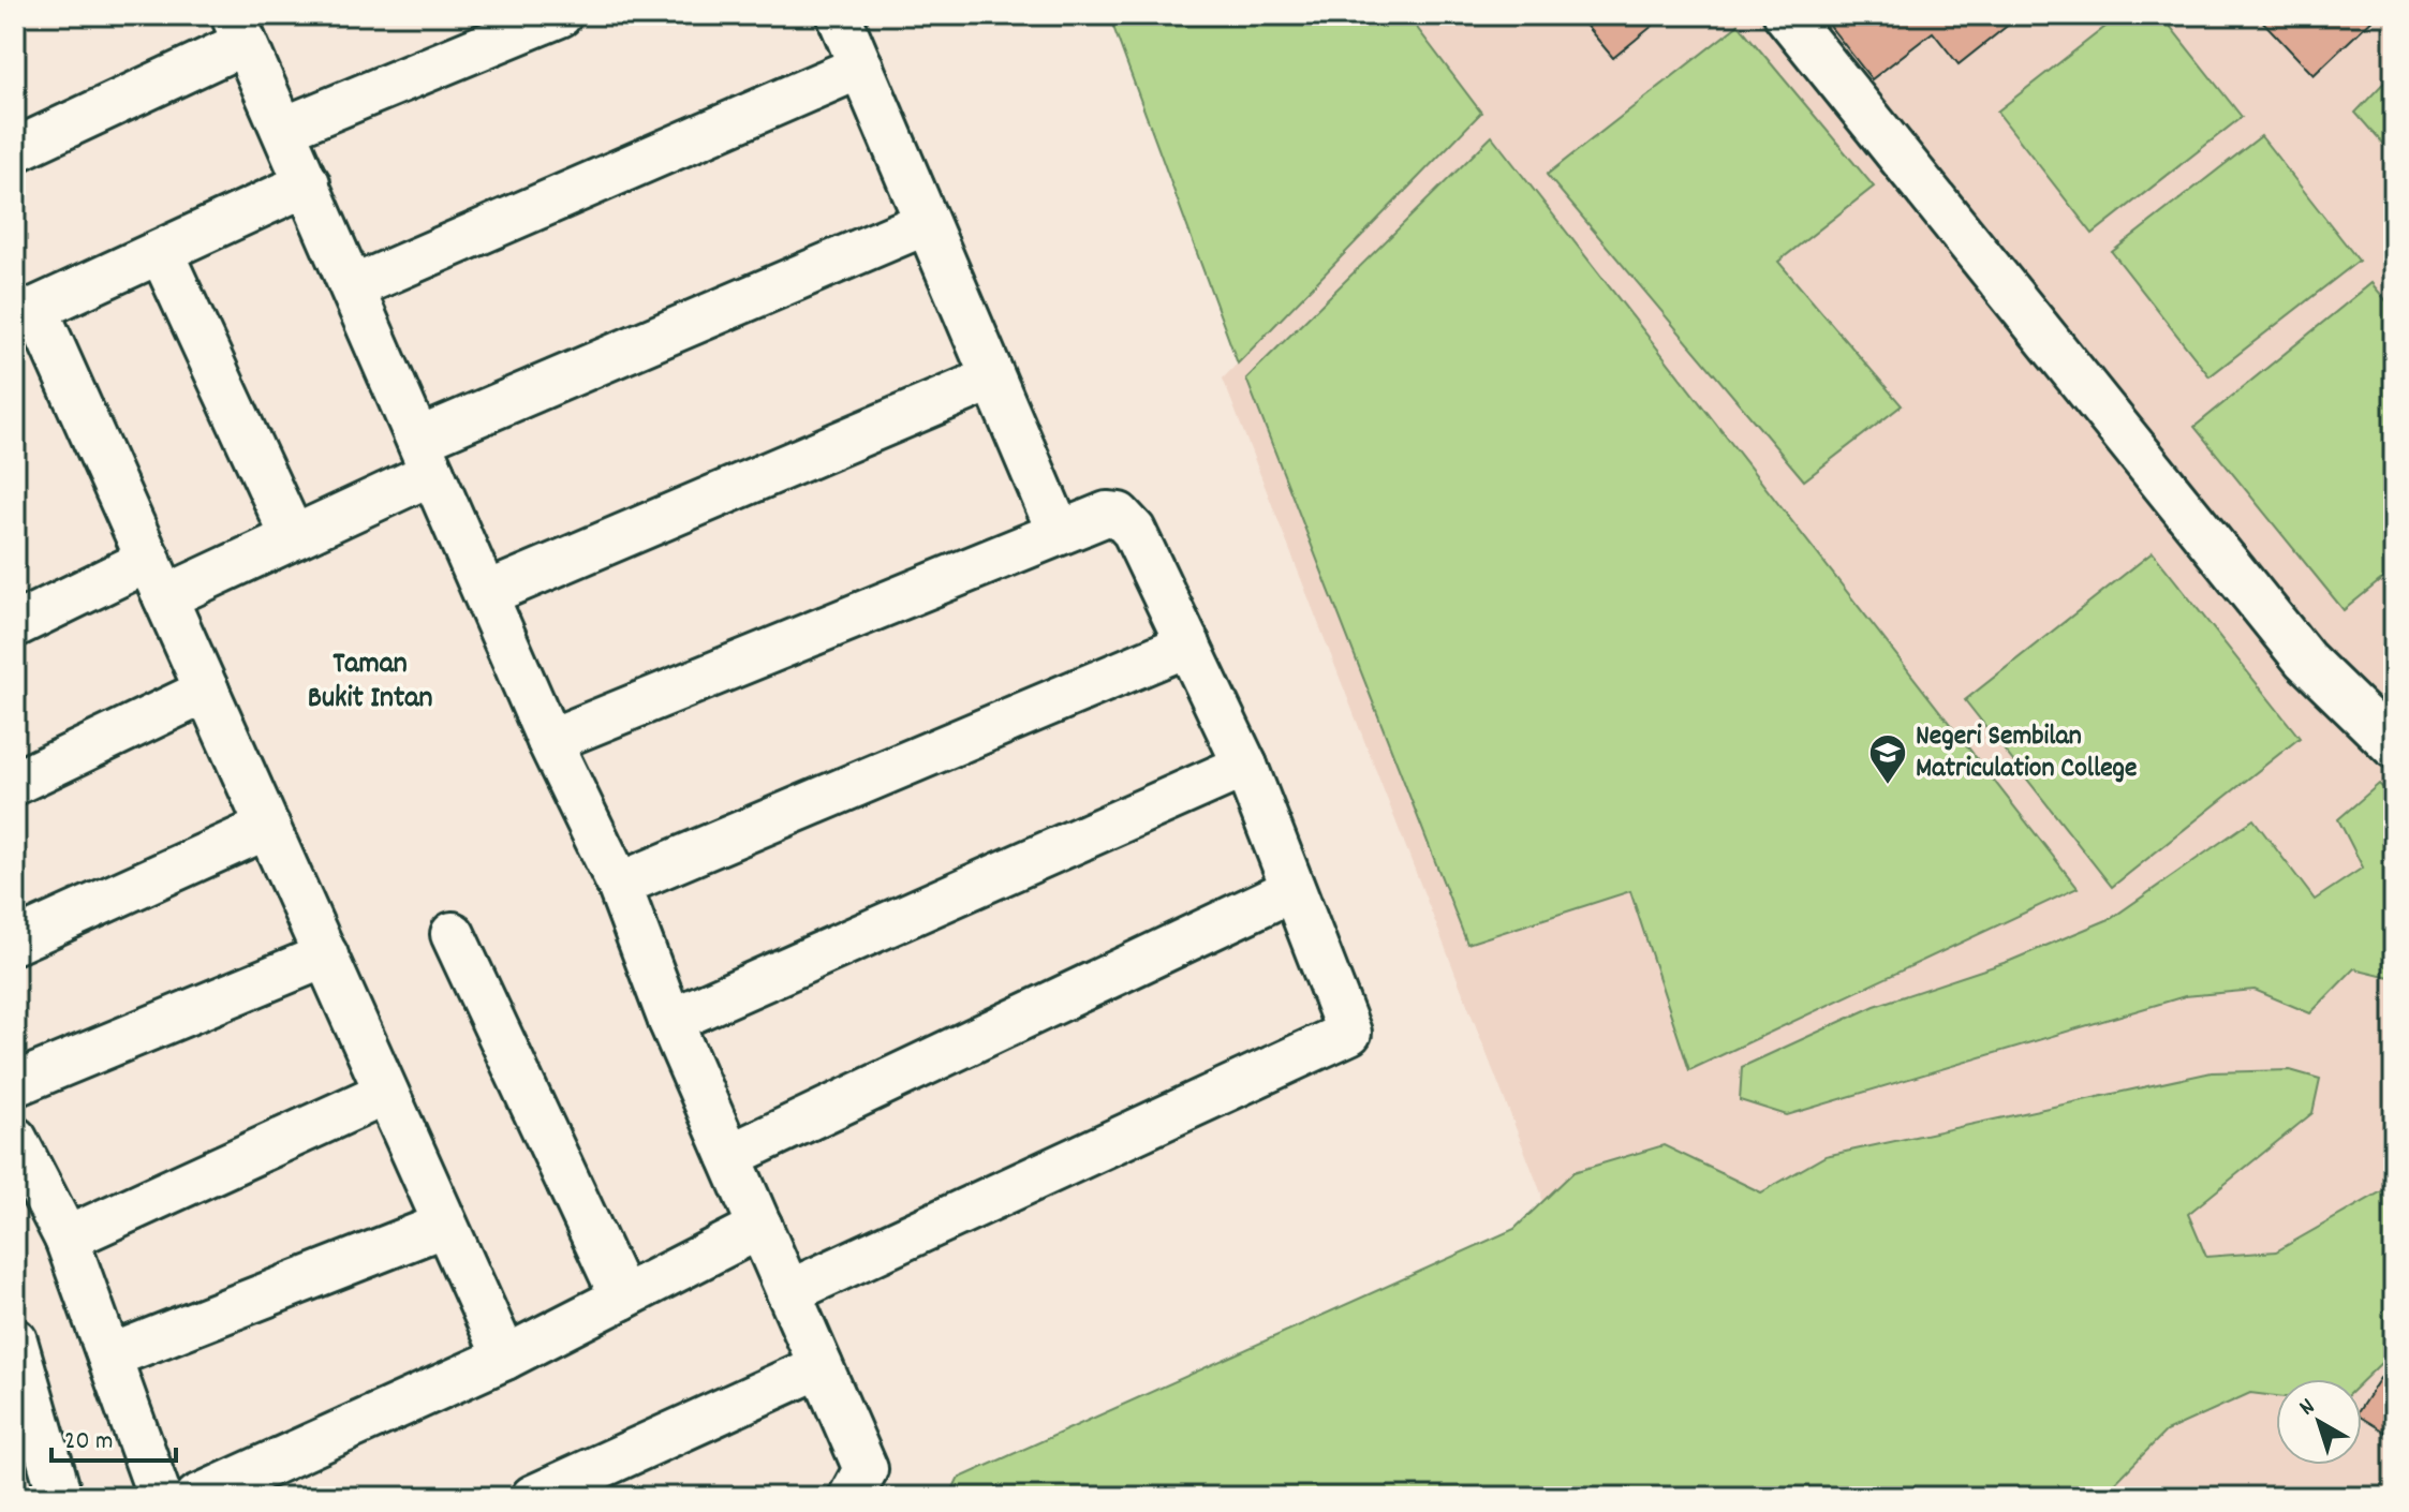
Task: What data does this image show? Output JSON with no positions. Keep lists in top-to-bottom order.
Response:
{
  "districts": ["Taman Bukit Intan"],
  "places": {
    "school or university": ["Negeri Sembilan Matriculation College"]
  },
  "scale_bar": "20 m",
  "north": "top left"
}
